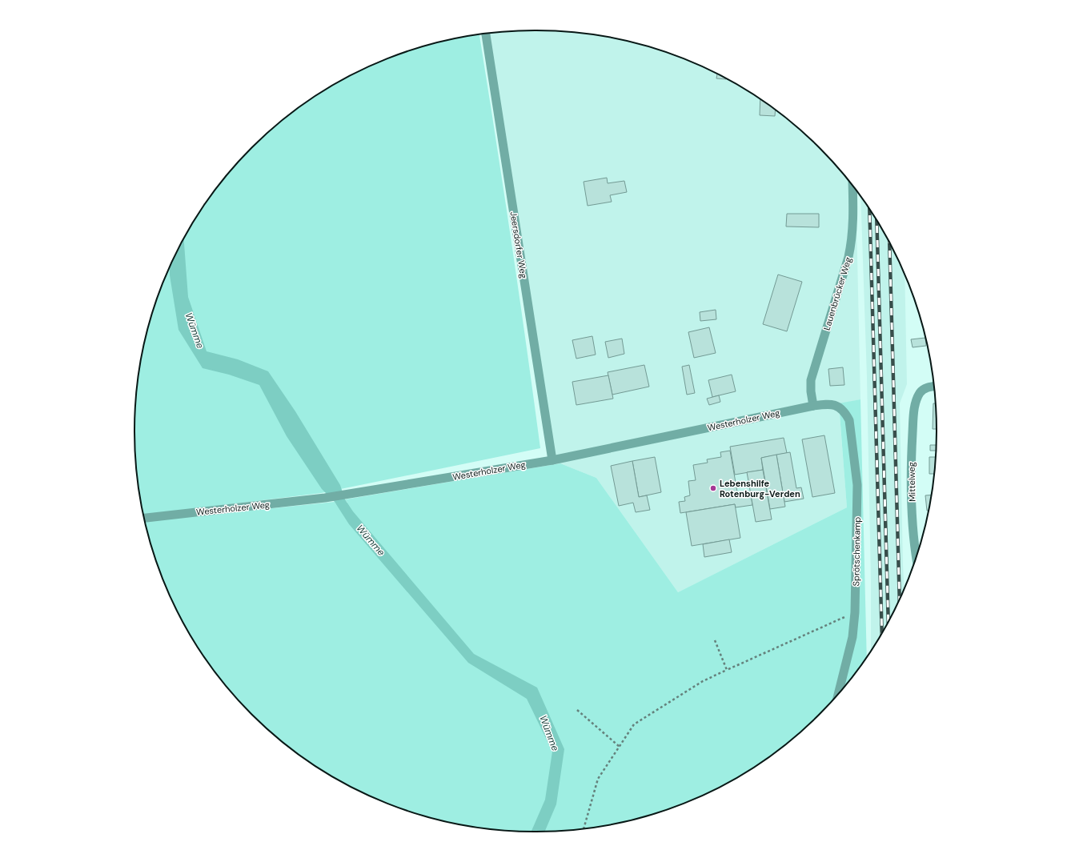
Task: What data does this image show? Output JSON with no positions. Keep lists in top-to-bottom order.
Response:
{
  "streets": {
    "street": [
      "Jeersdorfer Weg",
      "Lauenbrücker Weg",
      "Westerholzer Weg",
      "Mittelweg",
      "Sprötschenkamp"
    ]
  },
  "crossings": [
    ["Jeersdorfer Weg", "Westerholzer Weg"],
    ["Lauenbrücker Weg", "Westerholzer Weg"],
    ["Westerholzer Weg", "Sprötschenkamp"]
  ],
  "water": ["Wümme"],
  "places": ["Lebenshilfe Rotenburg-Verden"]
}
